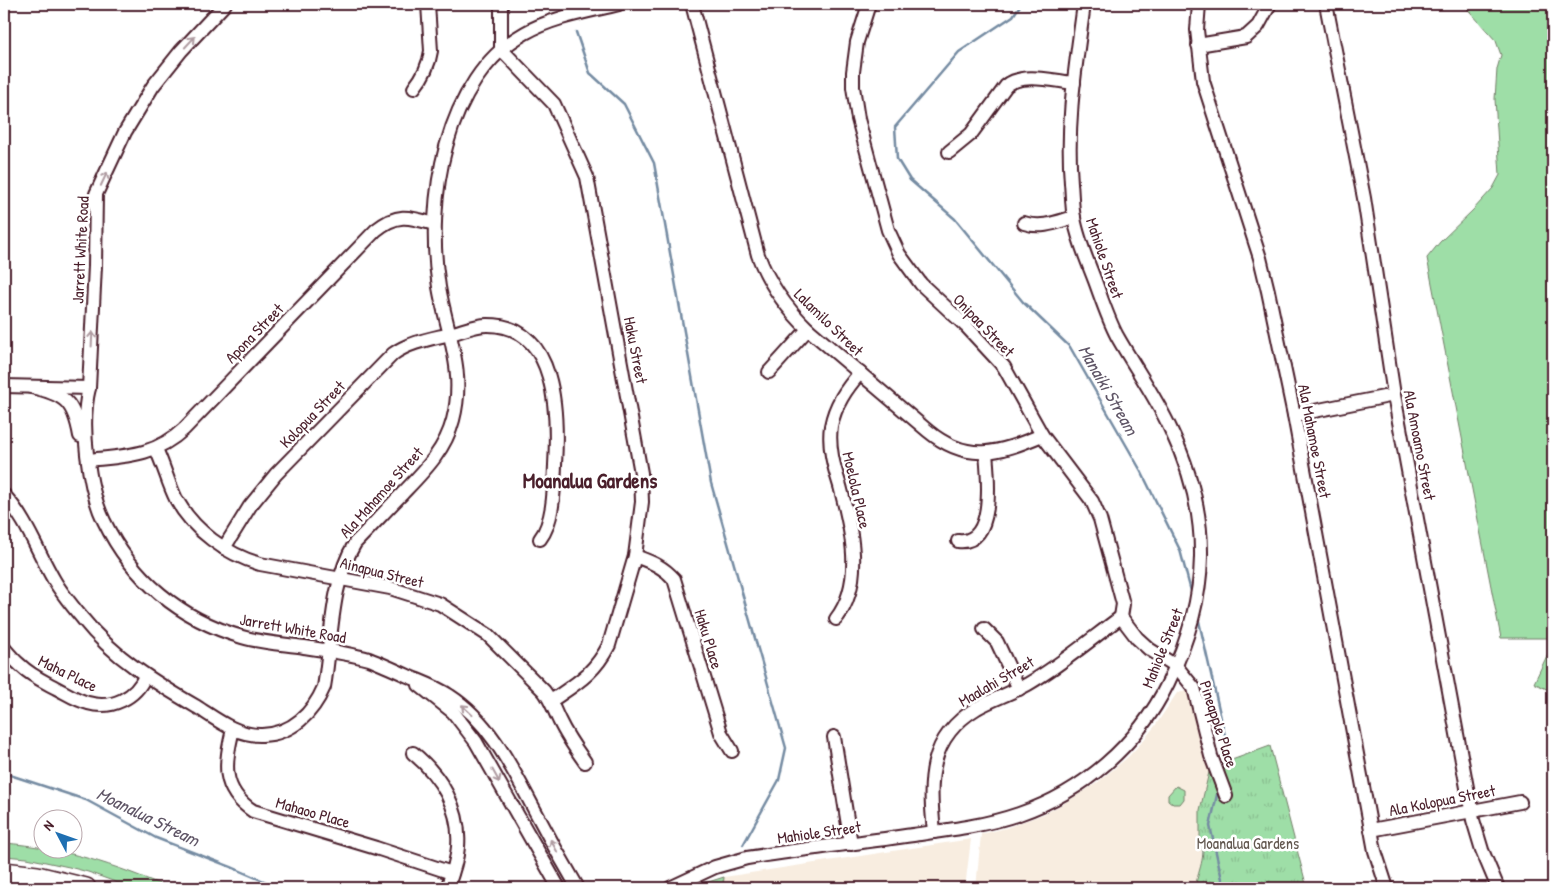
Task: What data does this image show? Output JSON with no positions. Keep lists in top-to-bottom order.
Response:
{
  "streets": {
    "street": [
      "Jarrett White Road",
      "Mahiole Street",
      "Lalamilo Street",
      "Onipaa Street",
      "Apona Street",
      "Haku Street",
      "Kolopua Street",
      "Ala Mahamoe Street",
      "Ala Amoamo Street",
      "Moelola Place",
      "Ainapua Street",
      "Haku Place",
      "Maha Place",
      "Maalahi Street",
      "Pineapple Place",
      "Ala Kolopua Street",
      "Mahaoo Place"
    ]
  },
  "crossings": [
    ["Jarrett White Road", "Apona Street"],
    ["Jarrett White Road", "Ala Mahamoe Street"],
    ["Mahiole Street", "Maalahi Street"],
    ["Mahiole Street", "Pineapple Place"],
    ["Lalamilo Street", "Onipaa Street"],
    ["Lalamilo Street", "Moelola Place"],
    ["Onipaa Street", "Maalahi Street"],
    ["Apona Street", "Ala Mahamoe Street"],
    ["Apona Street", "Ainapua Street"],
    ["Haku Street", "Ala Mahamoe Street"],
    ["Haku Street", "Ainapua Street"],
    ["Haku Street", "Haku Place"],
    ["Kolopua Street", "Ala Mahamoe Street"],
    ["Kolopua Street", "Ainapua Street"],
    ["Ala Mahamoe Street", "Ainapua Street"],
    ["Ala Mahamoe Street", "Maha Place"],
    ["Ala Mahamoe Street", "Ala Kolopua Street"],
    ["Ala Mahamoe Street", "Mahaoo Place"],
    ["Ala Amoamo Street", "Ala Kolopua Street"]
  ],
  "districts": ["Moanalua Gardens"],
  "water": ["Manaiki Stream", "Moanalua Stream"],
  "parks": ["Moanalua Gardens"],
  "north": "top left"
}
